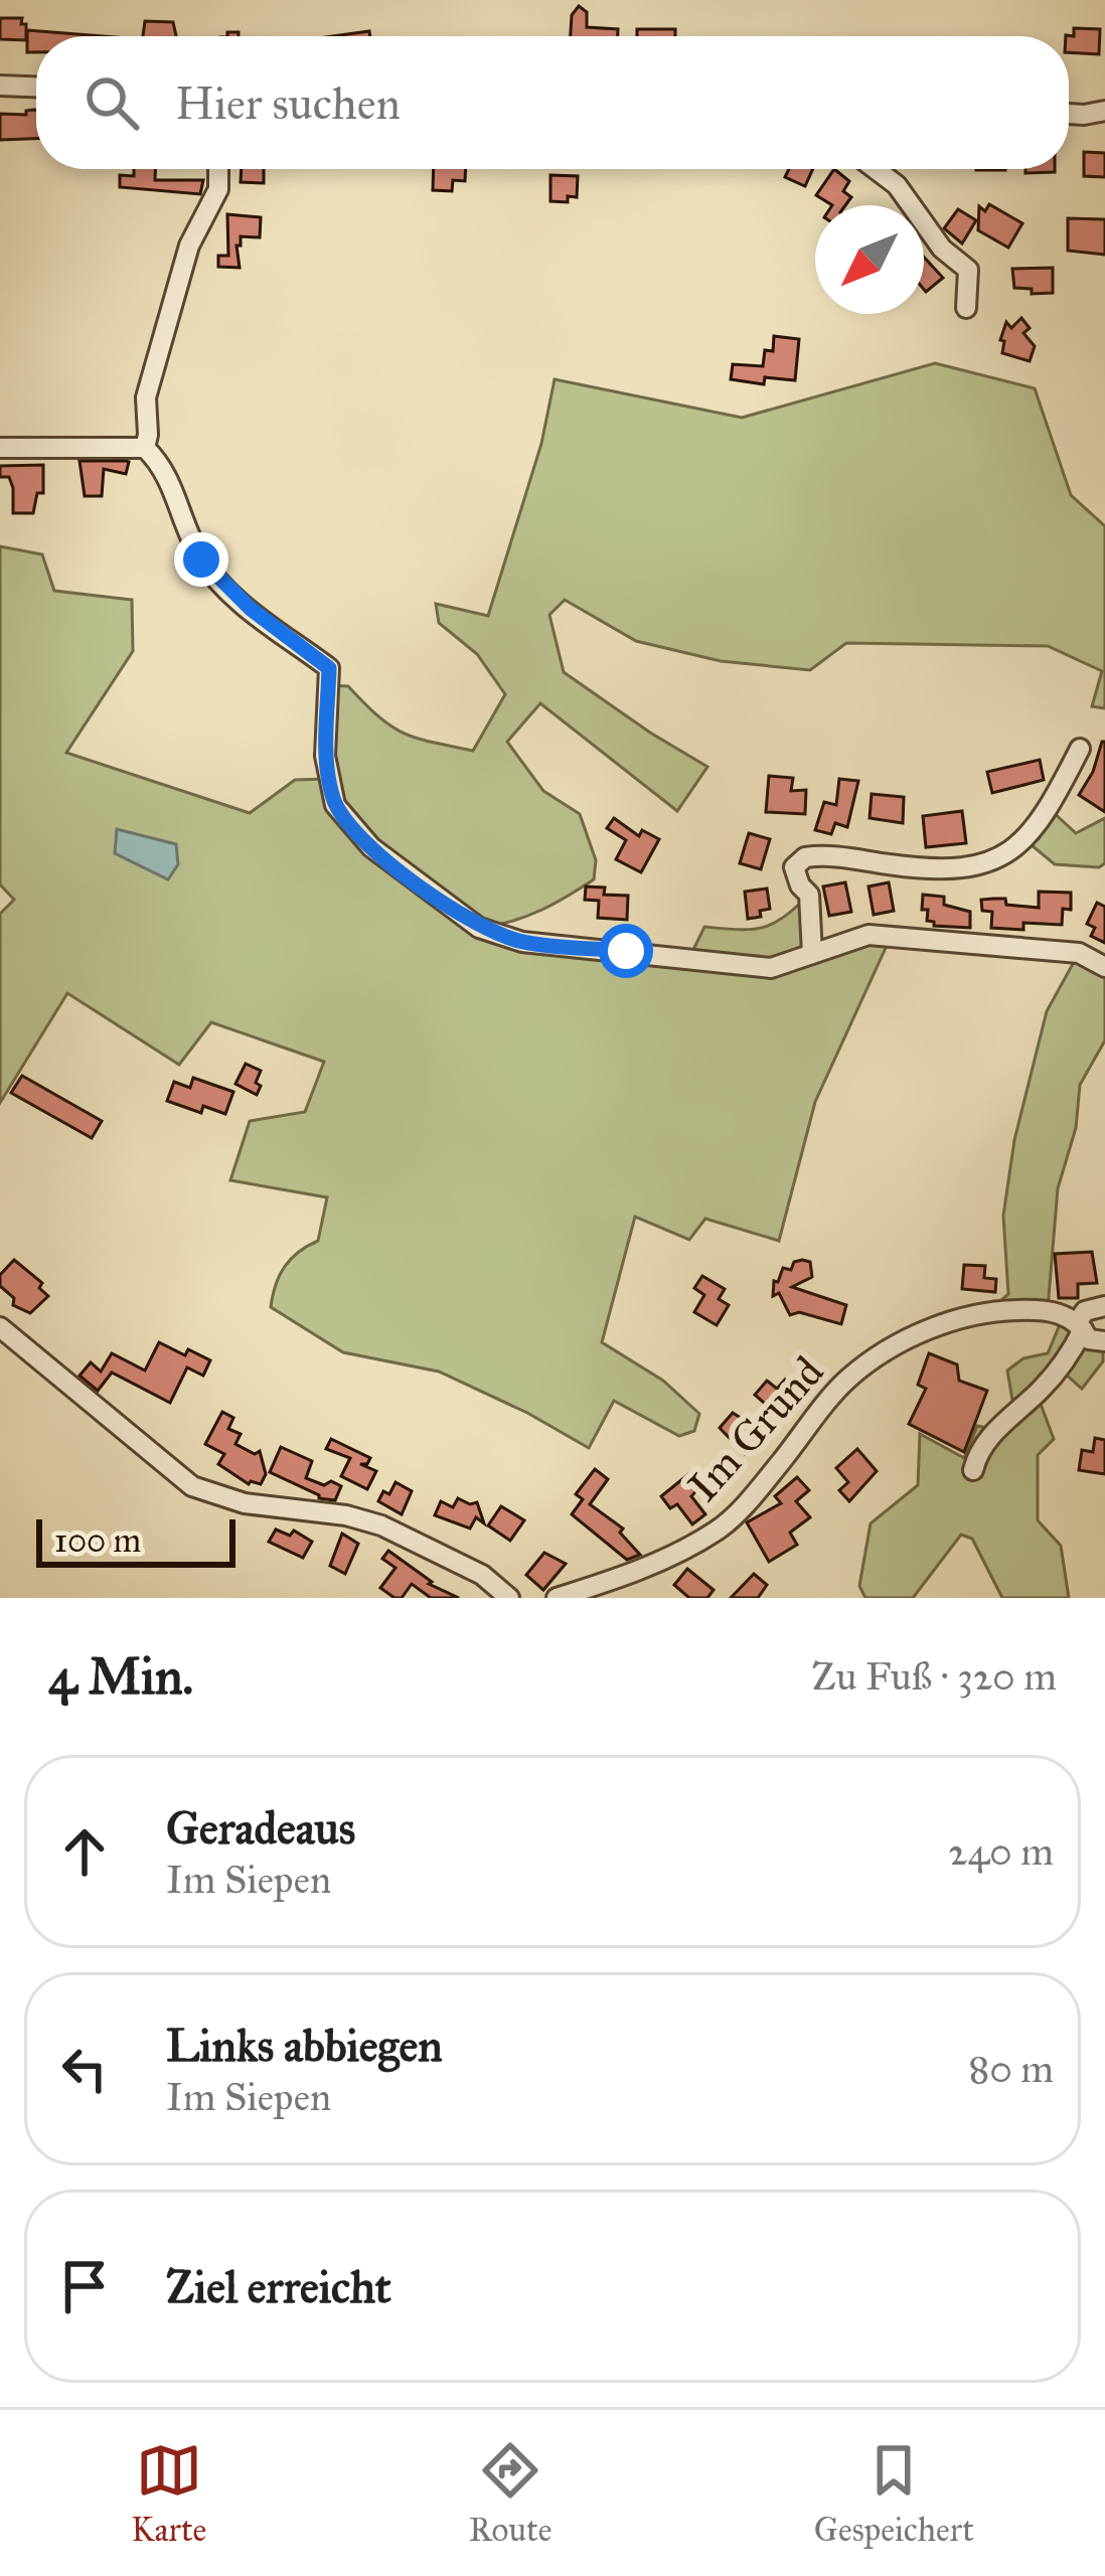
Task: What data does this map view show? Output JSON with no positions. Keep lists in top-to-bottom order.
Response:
{
  "streets": {
    "street": ["Im Grund"]
  },
  "scale_bar": "100 m",
  "north": "bottom left",
  "page": {
    "search": "Hier suchen",
    "scale": "100 m",
    "heading": ["4 Min.", "Zu Fuß · 320 m"],
    "list": [
      ["Geradeaus", "Im Siepen", "240 m"],
      ["Links abbiegen", "Im Siepen", "80 m"],
      "Ziel erreicht"
    ],
    "nav": ["Karte", "Route", "Gespeichert"]
  }
}
